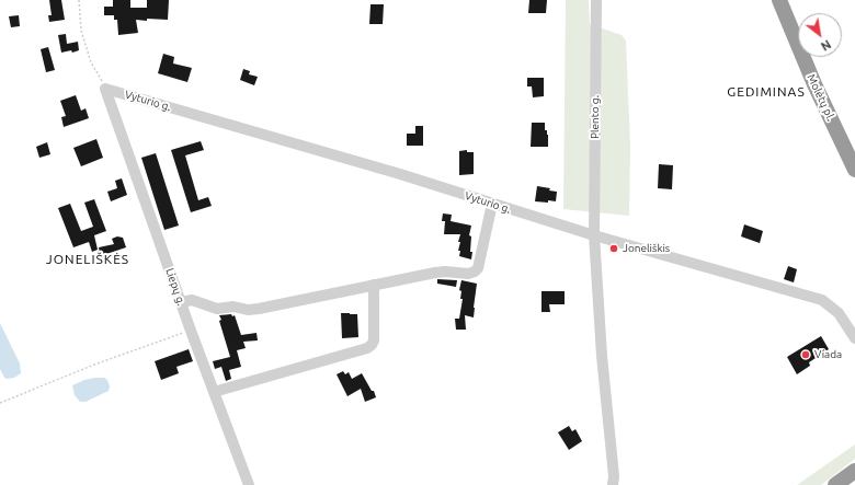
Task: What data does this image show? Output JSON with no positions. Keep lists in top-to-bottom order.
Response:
{
  "streets": {
    "highway": ["Molėtų pl."],
    "street": ["Vyturio g.", "Plento g.", "Liepų g."]
  },
  "crossings": [
    ["Vyturio g.", "Plento g."],
    ["Vyturio g.", "Liepų g."]
  ],
  "districts": ["GEDIMINAS", "JONELIŠKĖS"],
  "places": ["Joneliškis", "Viada"],
  "north": "bottom right"
}
